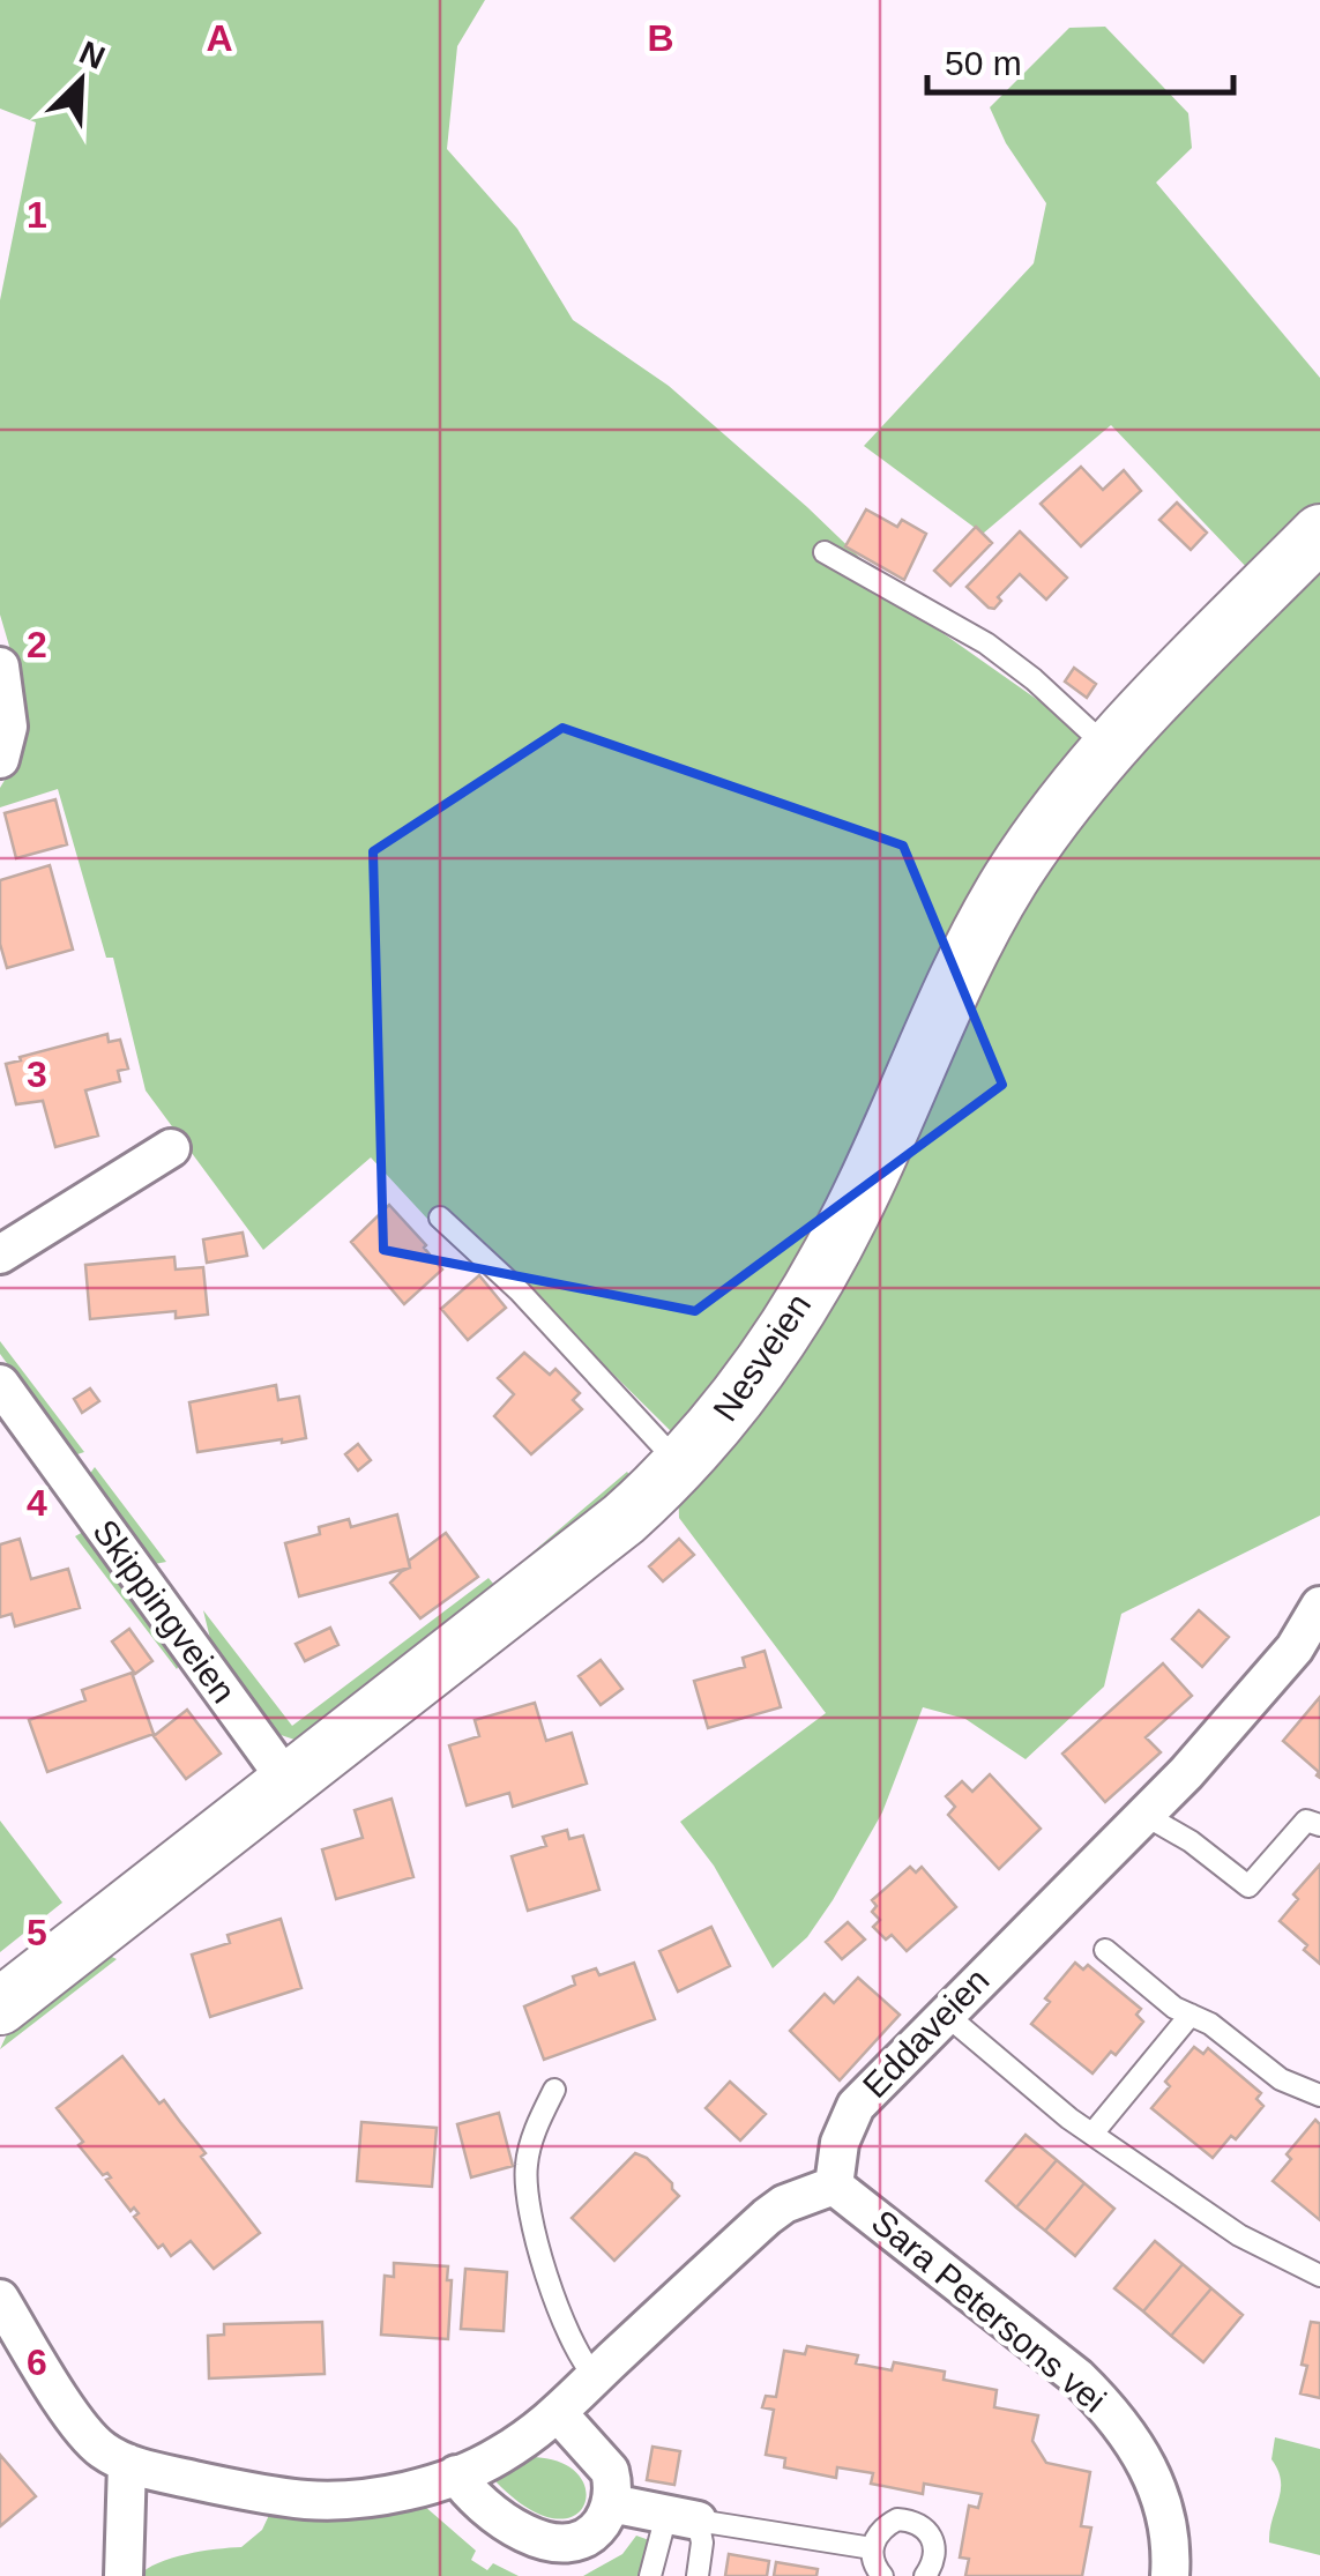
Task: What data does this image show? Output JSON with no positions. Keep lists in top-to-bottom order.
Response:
{
  "streets": {
    "main road": ["Nesveien"],
    "street": ["Skippingveien", "Eddaveien", "Sara Petersons vei"]
  },
  "crossings": [
    ["Nesveien", "Skippingveien"],
    ["Eddaveien", "Sara Petersons vei"]
  ],
  "scale_bar": "50 m",
  "north": "top right",
  "grid": {
    "columns": ["A", "B"],
    "rows": [
      "1",
      "2",
      "3",
      "4",
      "5",
      "6"
    ]
  }
}
